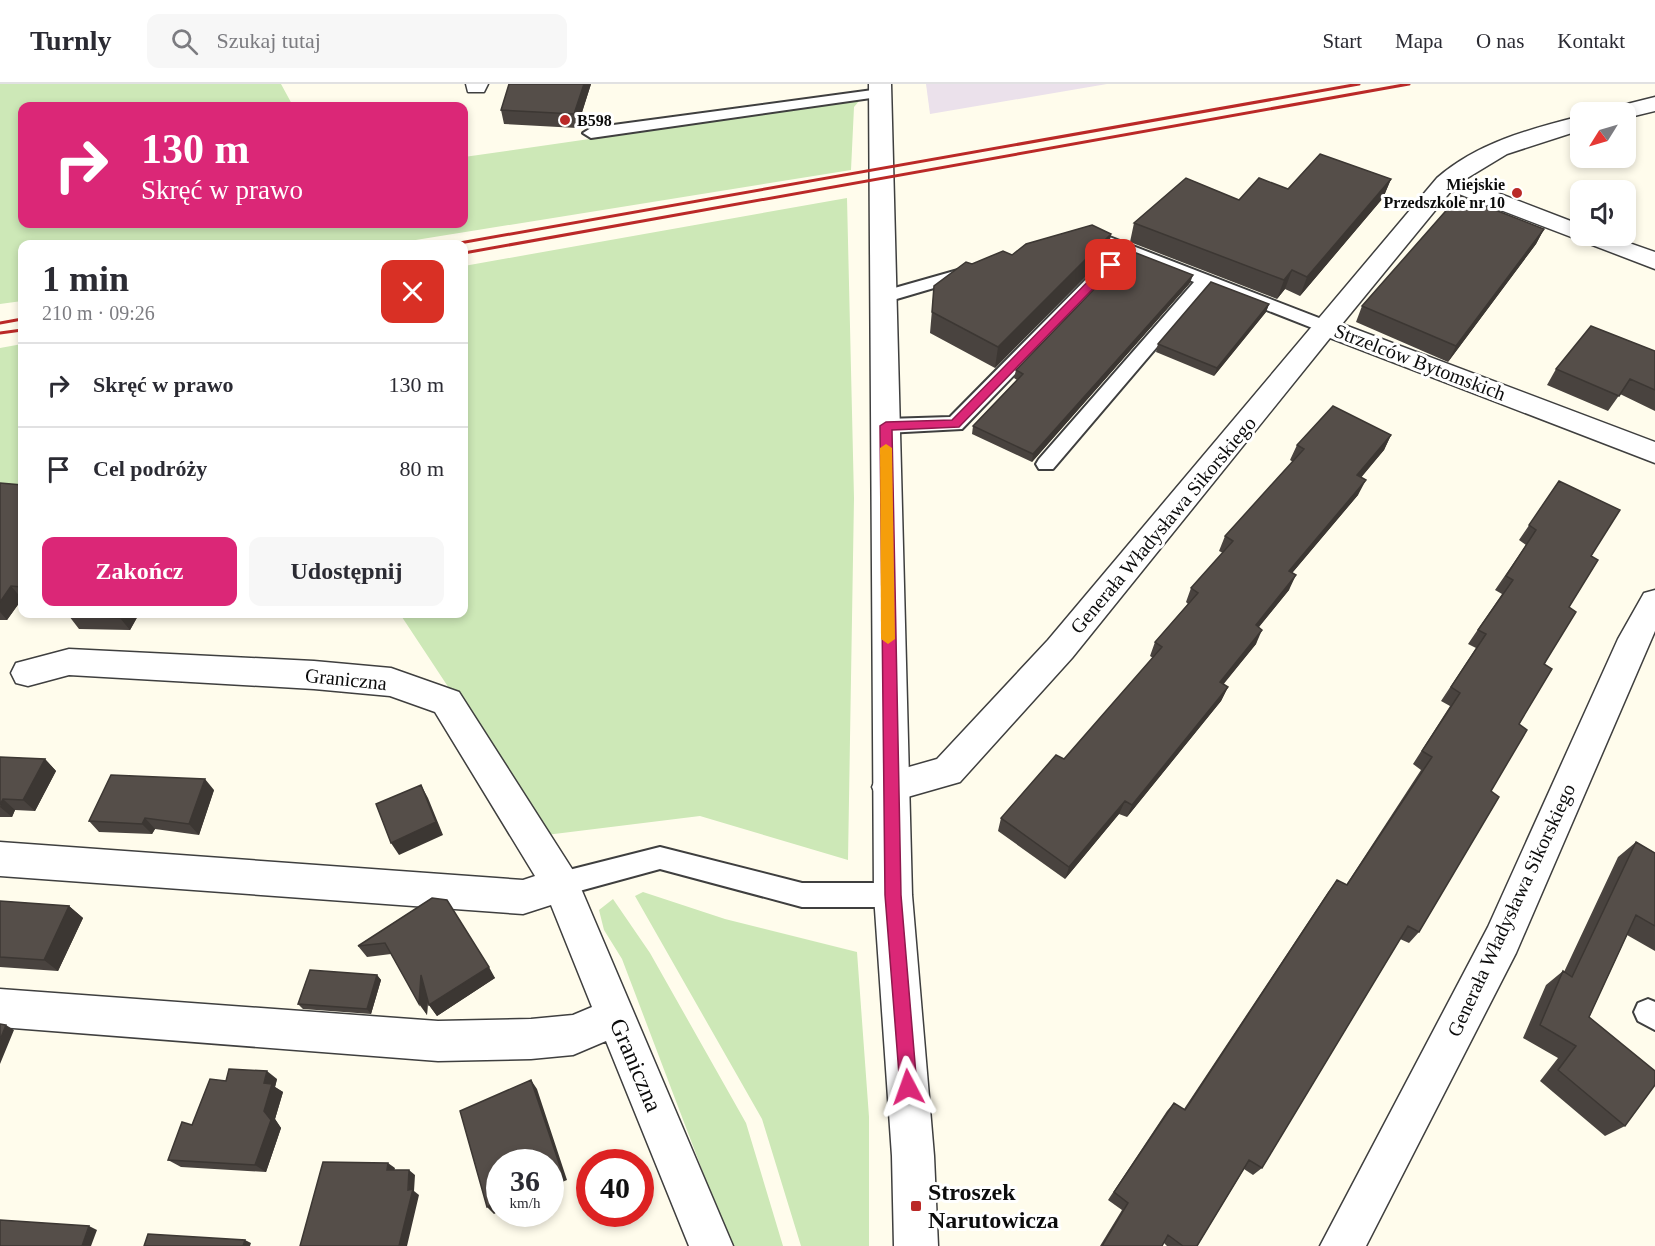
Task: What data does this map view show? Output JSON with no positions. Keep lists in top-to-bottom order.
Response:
{
  "streets": {
    "street": ["Strzelców Bytomskich", "Generała Władysława Sikorskiego", "Graniczna"]
  },
  "crossings": [
    ["Strzelców Bytomskich", "Generała Władysława Sikorskiego"]
  ],
  "places": {
    "other": ["B598", "Miejskie Przedszkole nr 10"],
    "transit": ["Stroszek Narutowicza"]
  },
  "north": "bottom left",
  "page": {
    "header": "Turnly",
    "search": "Szukaj tutaj",
    "nav": [
      "Start",
      "Mapa",
      "O nas",
      "Kontakt"
    ],
    "turn": ["130 m", "Skręć w prawo"],
    "heading": ["1 min", "210 m · 09:26"],
    "list": [
      {
        "name": "Skręć w prawo",
        "value": "130 m"
      },
      {
        "name": "Cel podróży",
        "value": "80 m"
      }
    ],
    "buttons": ["Zakończ", "Udostępnij"],
    "speed": "36 km/h",
    "limit": "40"
  }
}
